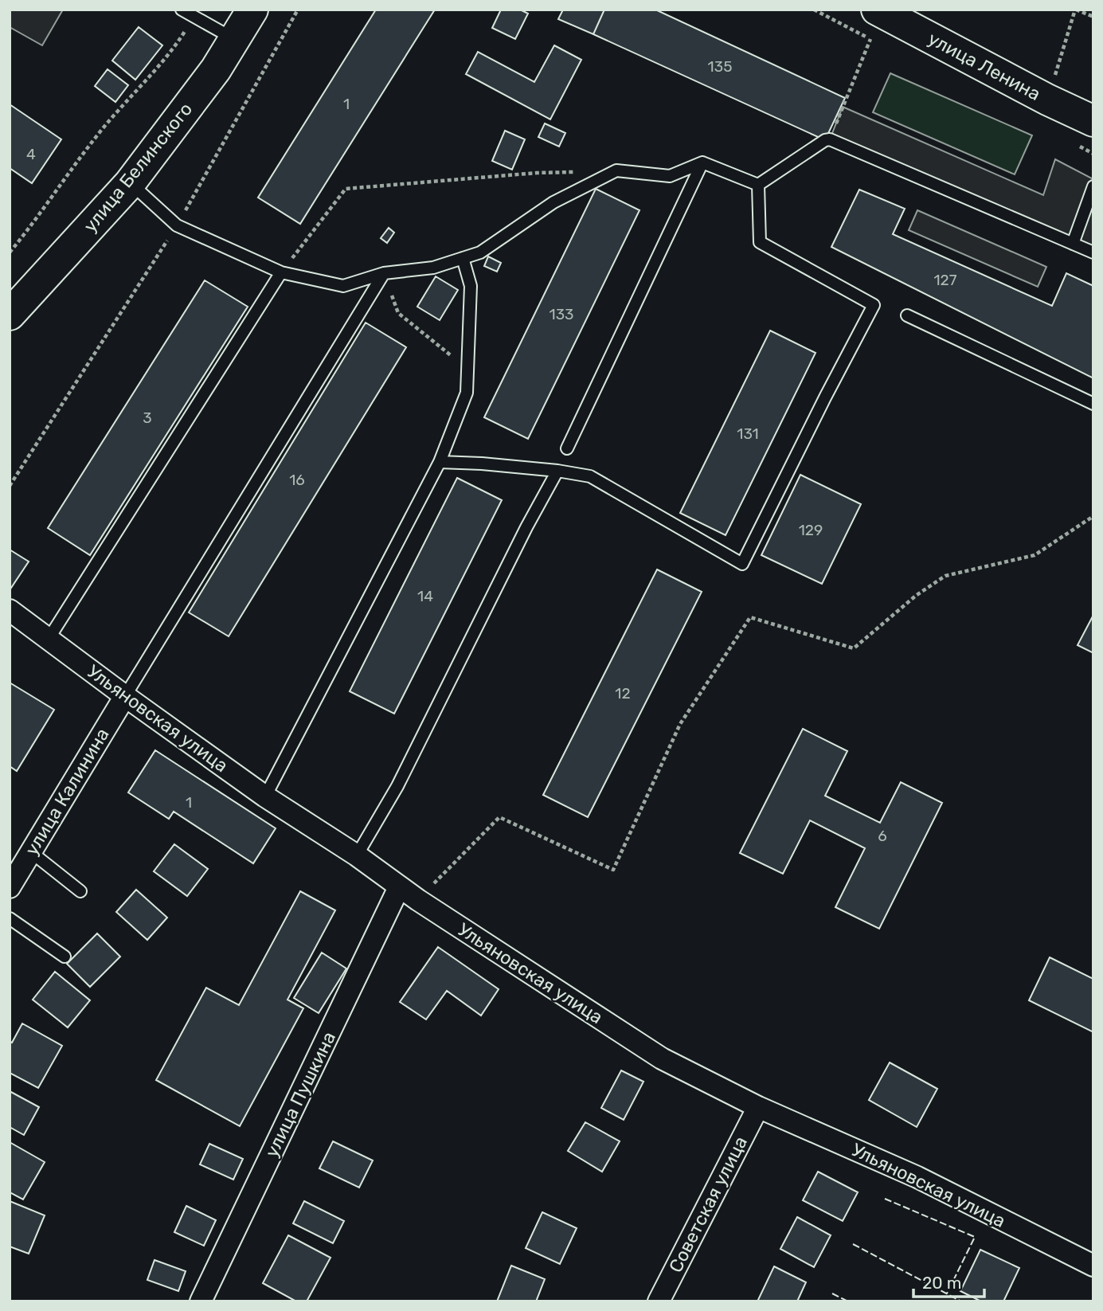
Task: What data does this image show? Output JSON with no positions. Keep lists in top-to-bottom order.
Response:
{
  "streets": {
    "main road": ["улица Ленина", "улица Белинского"],
    "street": [
      "Ульяновская улица",
      "улица Калинина",
      "улица Пушкина",
      "Советская улица"
    ]
  },
  "crossings": [
    ["Ульяновская улица", "улица Калинина"],
    ["Ульяновская улица", "улица Пушкина"],
    ["Ульяновская улица", "Советская улица"]
  ],
  "house_numbers": [
    "135",
    "1",
    "4",
    "127",
    "133",
    "3",
    "131",
    "16",
    "129",
    "14",
    "12",
    "1",
    "6"
  ],
  "scale_bar": "20 m"
}
